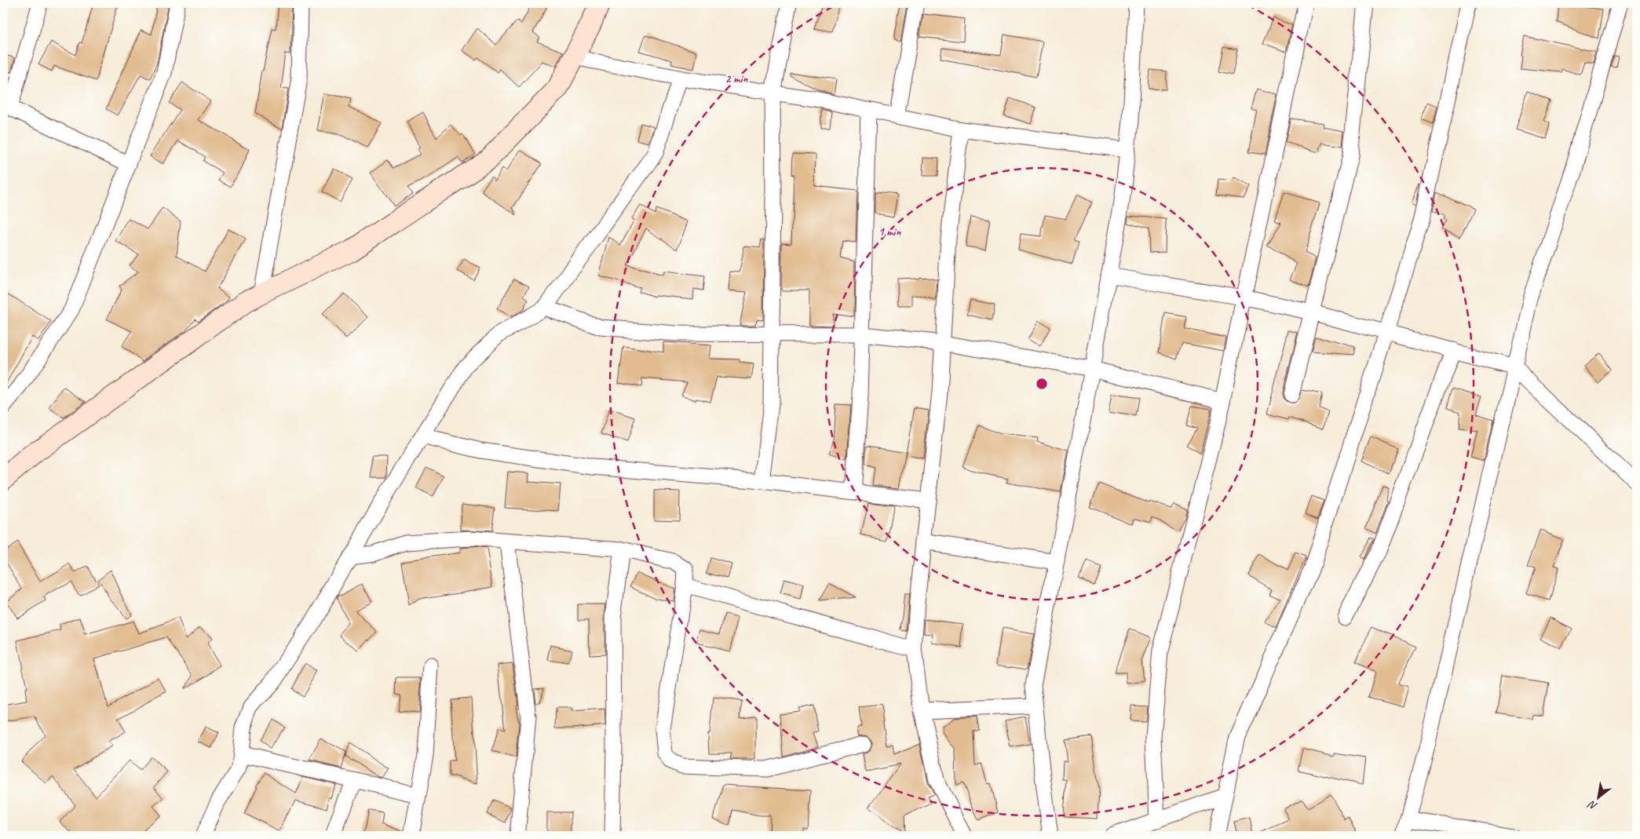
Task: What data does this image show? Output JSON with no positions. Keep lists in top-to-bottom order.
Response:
{
  "north": "bottom left",
  "rings": ["2 min", "1 min"]
}
